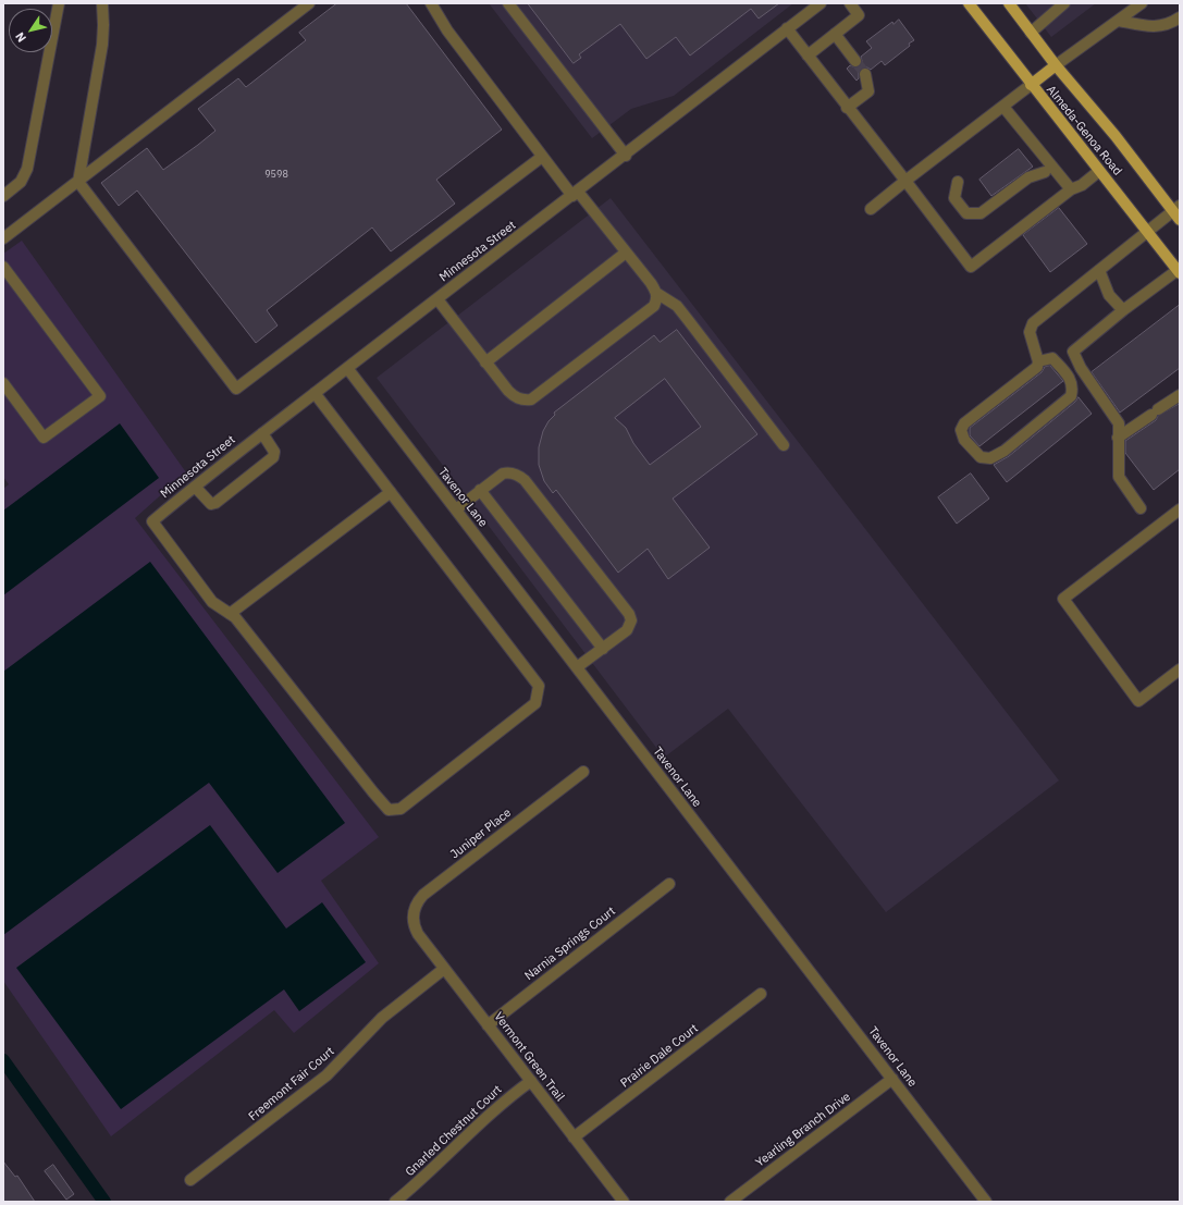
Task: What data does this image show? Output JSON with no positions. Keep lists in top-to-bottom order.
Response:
{
  "streets": {
    "main road": ["Almeda-Genoa Road"],
    "street": [
      "Minnesota Street",
      "Tavenor Lane",
      "Juniper Place",
      "Narnia Springs Court",
      "Prairie Dale Court",
      "Vermont Green Trail",
      "Freemont Fair Court",
      "Yearling Branch Drive",
      "Gnarled Chestnut Court"
    ]
  },
  "crossings": [
    ["Minnesota Street", "Tavenor Lane"],
    ["Tavenor Lane", "Yearling Branch Drive"],
    ["Juniper Place", "Vermont Green Trail"],
    ["Narnia Springs Court", "Vermont Green Trail"],
    ["Prairie Dale Court", "Vermont Green Trail"],
    ["Vermont Green Trail", "Freemont Fair Court"],
    ["Vermont Green Trail", "Gnarled Chestnut Court"]
  ],
  "house_numbers": ["9598"],
  "north": "bottom left"
}
